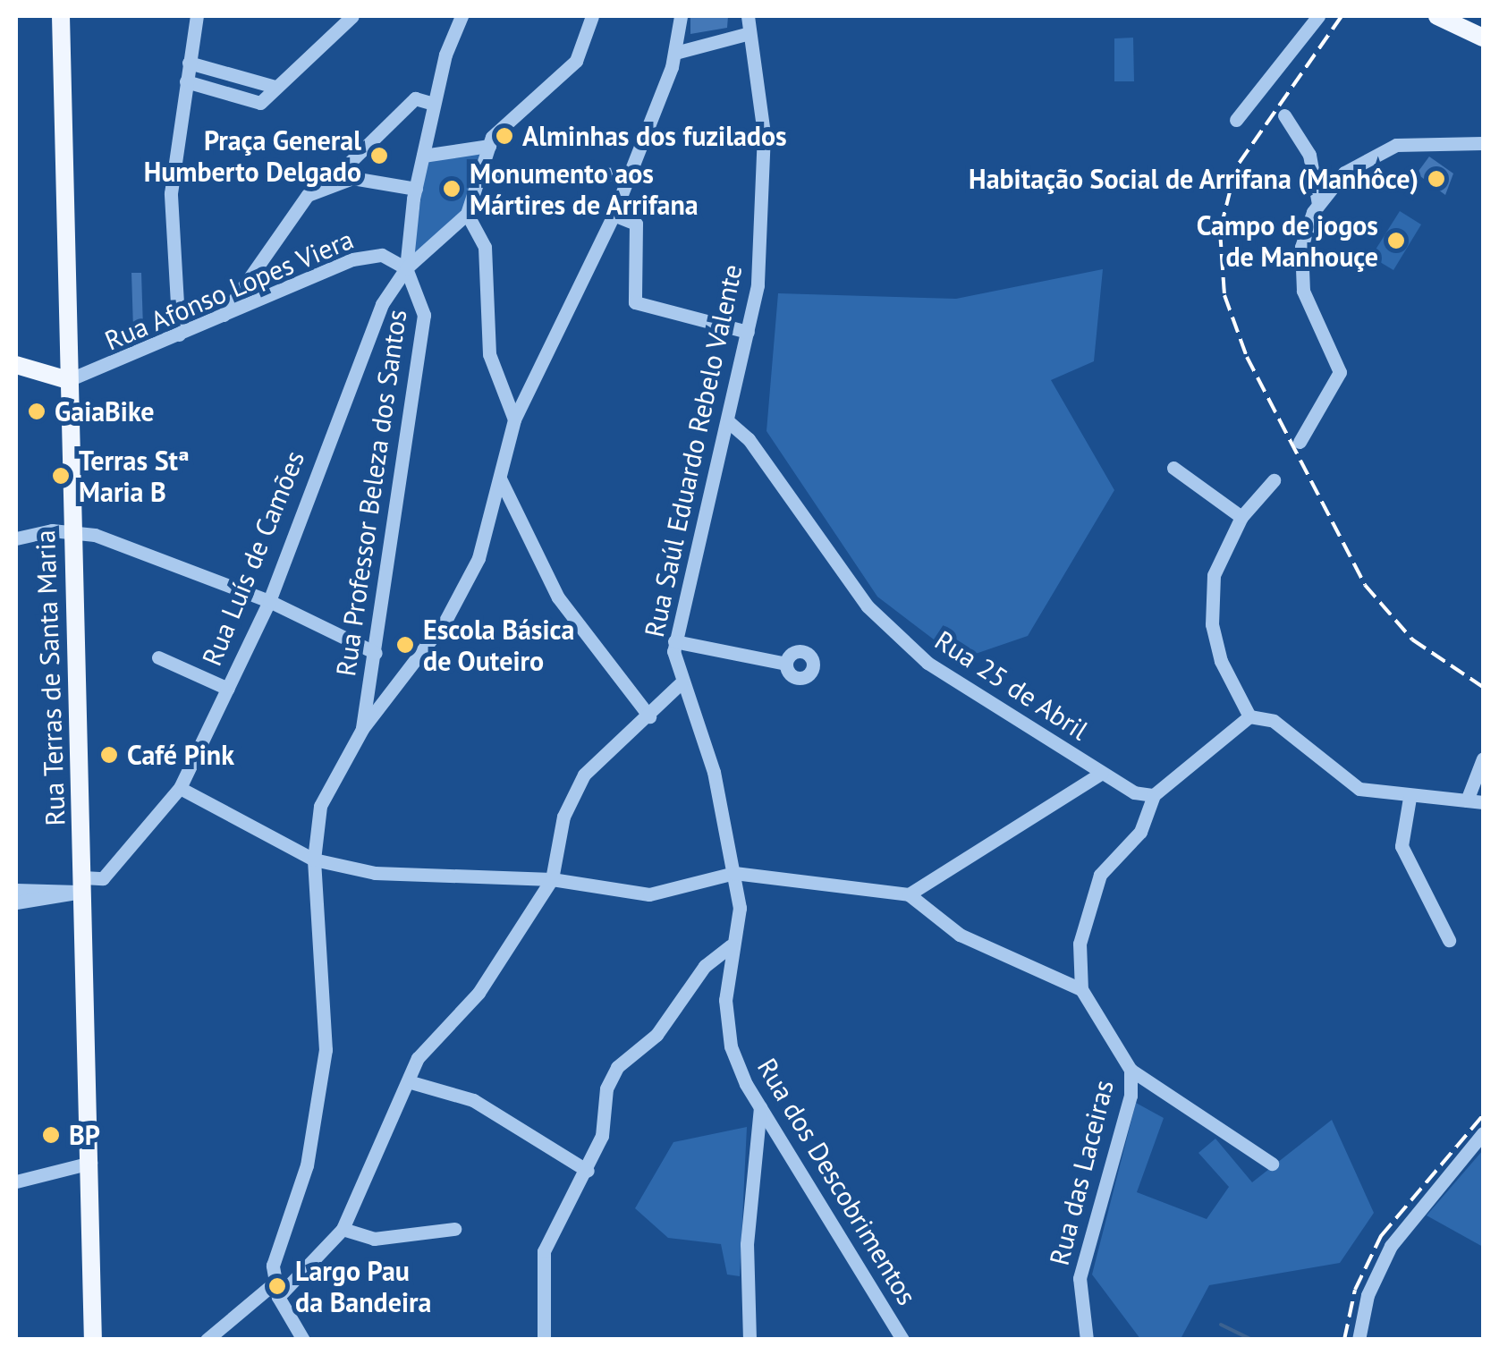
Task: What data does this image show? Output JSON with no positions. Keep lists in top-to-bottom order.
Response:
{
  "streets": {
    "main road": ["Rua Terras de Santa Maria"],
    "street": [
      "Rua Afonso Lopes Viera",
      "Rua Saúl Eduardo Rebelo Valente",
      "Rua Professor Beleza dos Santos",
      "Rua Luís de Camões",
      "Rua 25 de Abril",
      "Rua das Laceiras",
      "Rua dos Descobrimentos"
    ]
  },
  "crossings": [
    ["Rua Afonso Lopes Viera", "Rua Professor Beleza dos Santos"],
    ["Rua Afonso Lopes Viera", "Rua Luís de Camões"],
    ["Rua Afonso Lopes Viera", "Rua Terras de Santa Maria"],
    ["Rua Saúl Eduardo Rebelo Valente", "Rua 25 de Abril"],
    ["Rua Saúl Eduardo Rebelo Valente", "Rua dos Descobrimentos"],
    ["Rua Professor Beleza dos Santos", "Rua Luís de Camões"],
    ["Rua Luís de Camões", "Rua Terras de Santa Maria"]
  ],
  "places": [
    "Alminhas dos fuzilados",
    "Praça General Humberto Delgado",
    "Habitação Social de Arrifana (Manhôce)",
    "Monumento aos Mártires de Arrifana",
    "Campo de jogos de Manhouçe",
    "GaiaBike",
    "Terras Stª Maria B",
    "Escola Básica de Outeiro",
    "Café Pink",
    "BP",
    "Largo Pau da Bandeira"
  ]
}
